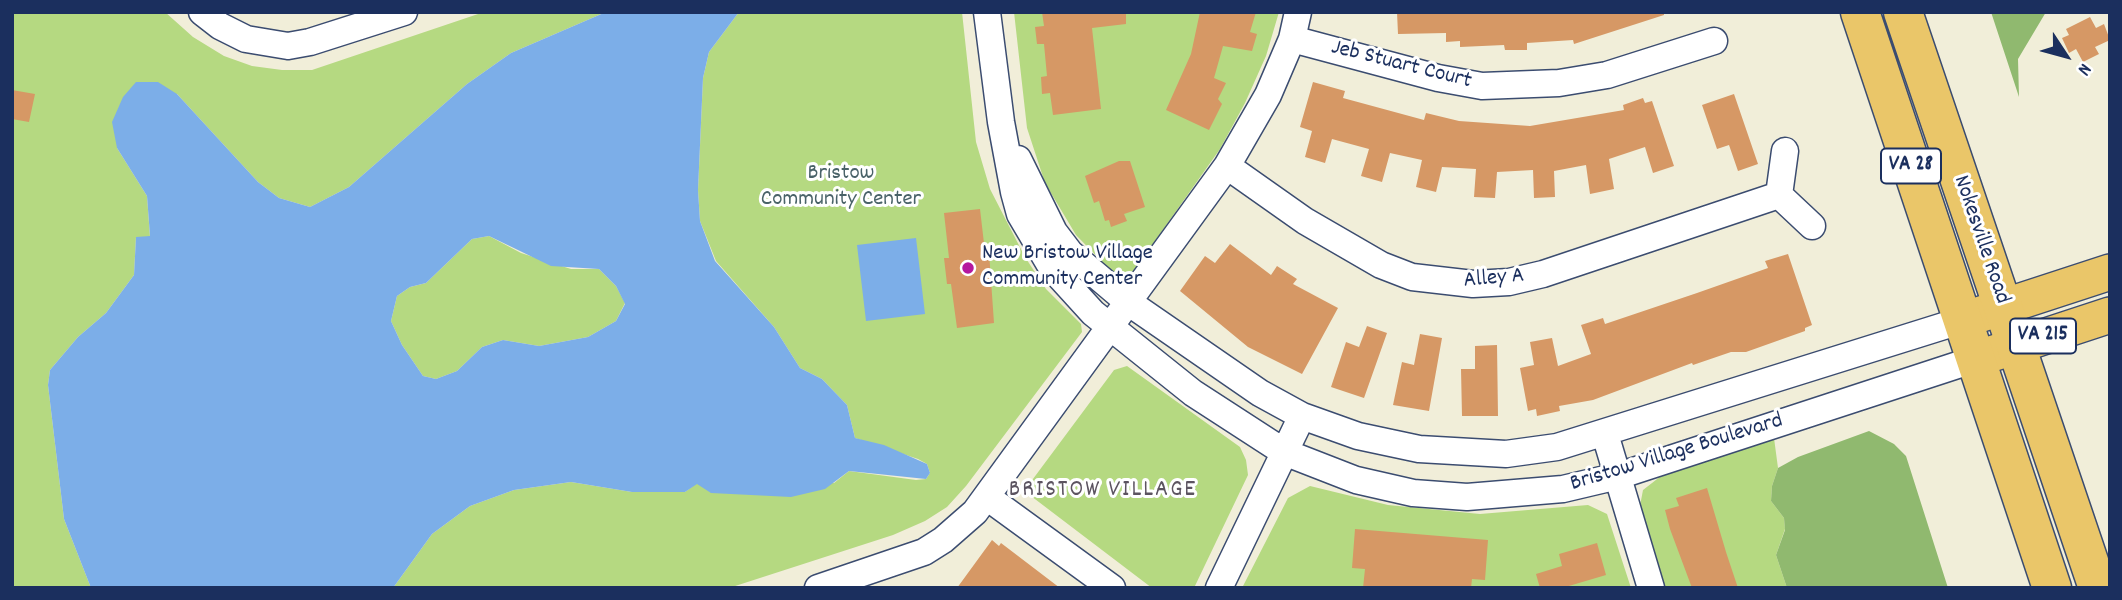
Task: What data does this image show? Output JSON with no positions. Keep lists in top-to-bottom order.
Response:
{
  "streets": {
    "highway": ["VA 28", "Nokesville Road"],
    "main road": ["VA 215"],
    "street": ["Jeb Stuart Court", "Alley A", "Bristow Village Boulevard"]
  },
  "crossings": [
    ["Nokesville Road", "VA 215"],
    ["Nokesville Road", "Bristow Village Boulevard"],
    ["VA 215", "Bristow Village Boulevard"]
  ],
  "districts": ["BRISTOW VILLAGE"],
  "parks": ["Bristow Community Center"],
  "places": ["New Bristow Village Community Center"],
  "north": "bottom right"
}
